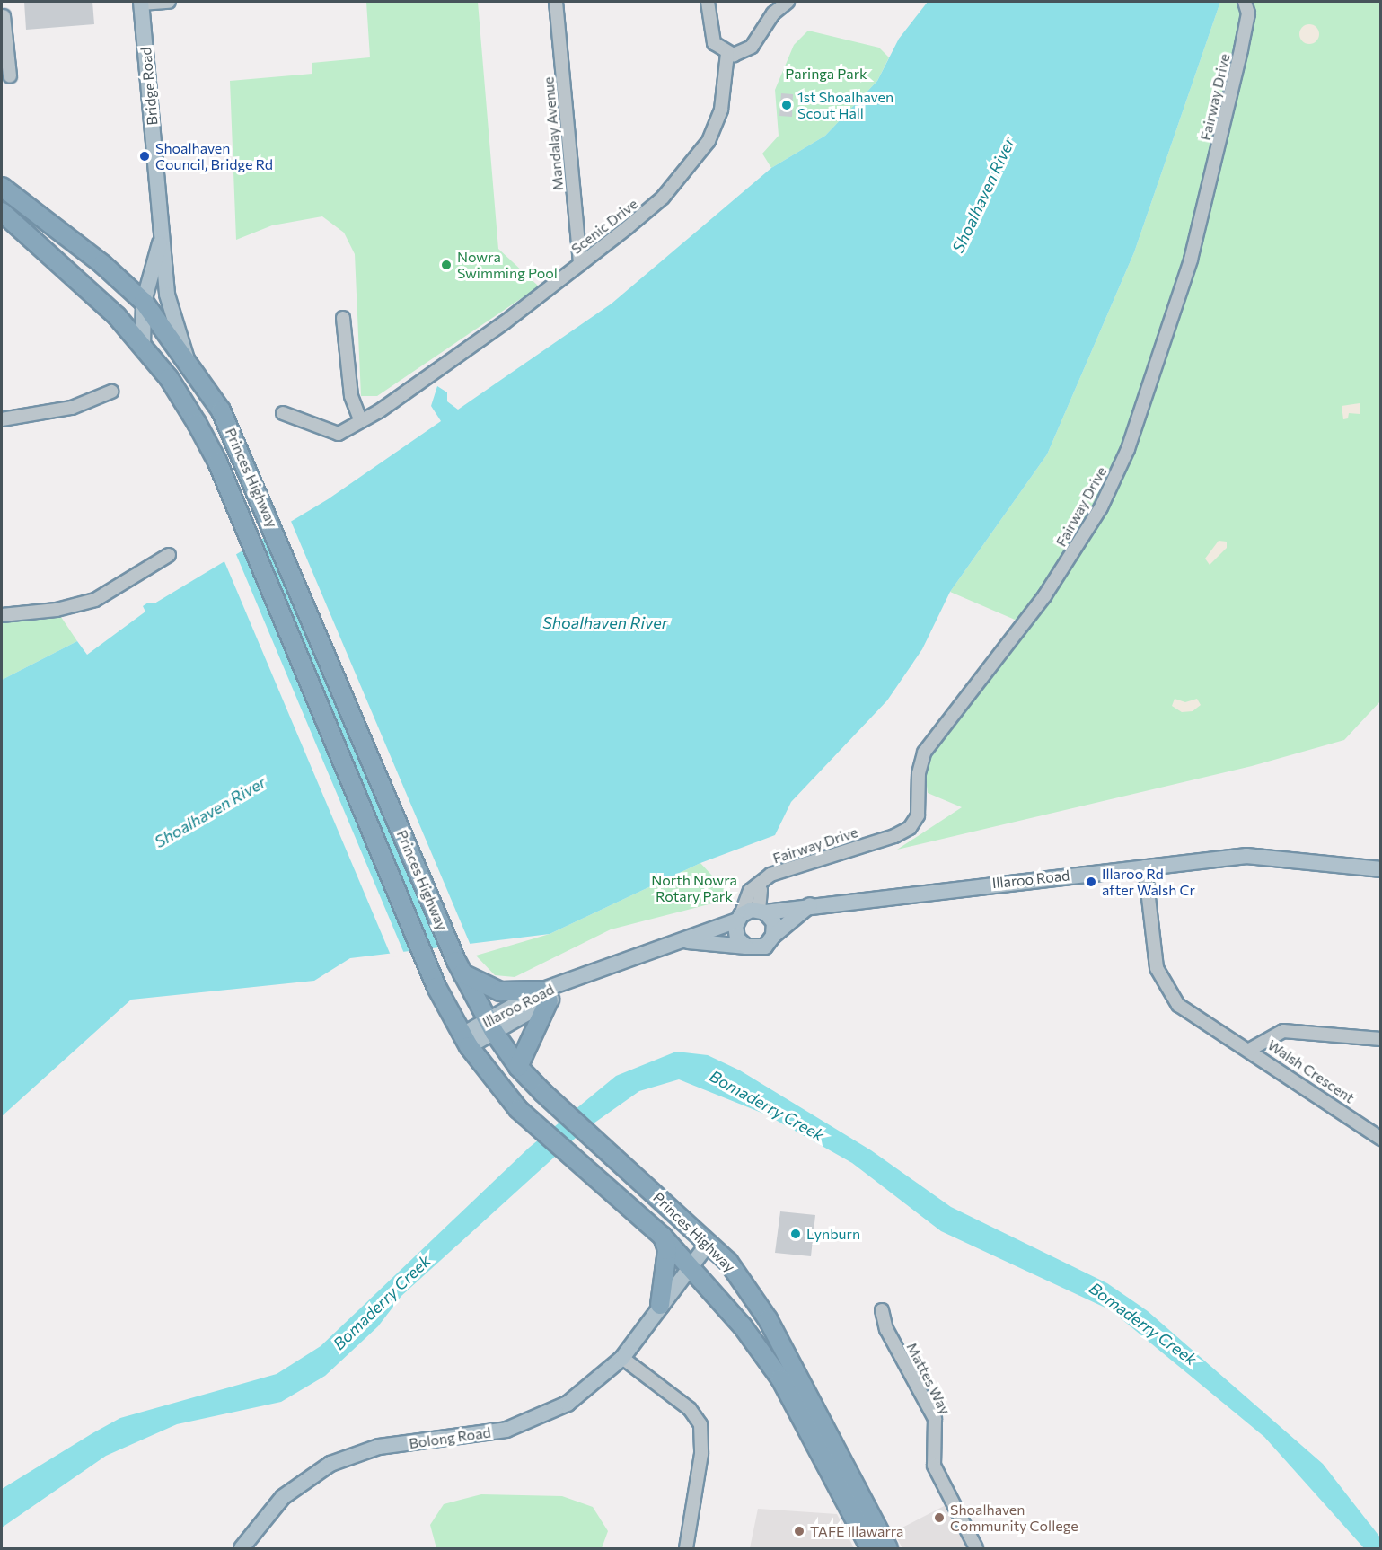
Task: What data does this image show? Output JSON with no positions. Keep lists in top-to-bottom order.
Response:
{
  "streets": {
    "highway": ["Princes Highway"],
    "main road": ["Bridge Road", "Illaroo Road", "Bolong Road"],
    "street": [
      "Fairway Drive",
      "Mandalay Avenue",
      "Scenic Drive",
      "Walsh Crescent",
      "Mattes Way"
    ]
  },
  "crossings": [
    ["Bridge Road", "Princes Highway"],
    ["Fairway Drive", "Illaroo Road"],
    ["Mandalay Avenue", "Scenic Drive"],
    ["Princes Highway", "Illaroo Road"],
    ["Princes Highway", "Bolong Road"],
    ["Illaroo Road", "Walsh Crescent"]
  ],
  "water": ["Shoalhaven River", "Bomaderry Creek"],
  "parks": ["Paringa Park", "North Nowra Rotary Park"],
  "places": [
    "1st Shoalhaven Scout Hall",
    "Shoalhaven Council, Bridge Rd",
    "Nowra Swimming Pool",
    "Illaroo Rd after Walsh Cr",
    "Lynburn",
    "Shoalhaven Community College",
    "TAFE Illawarra"
  ]
}
